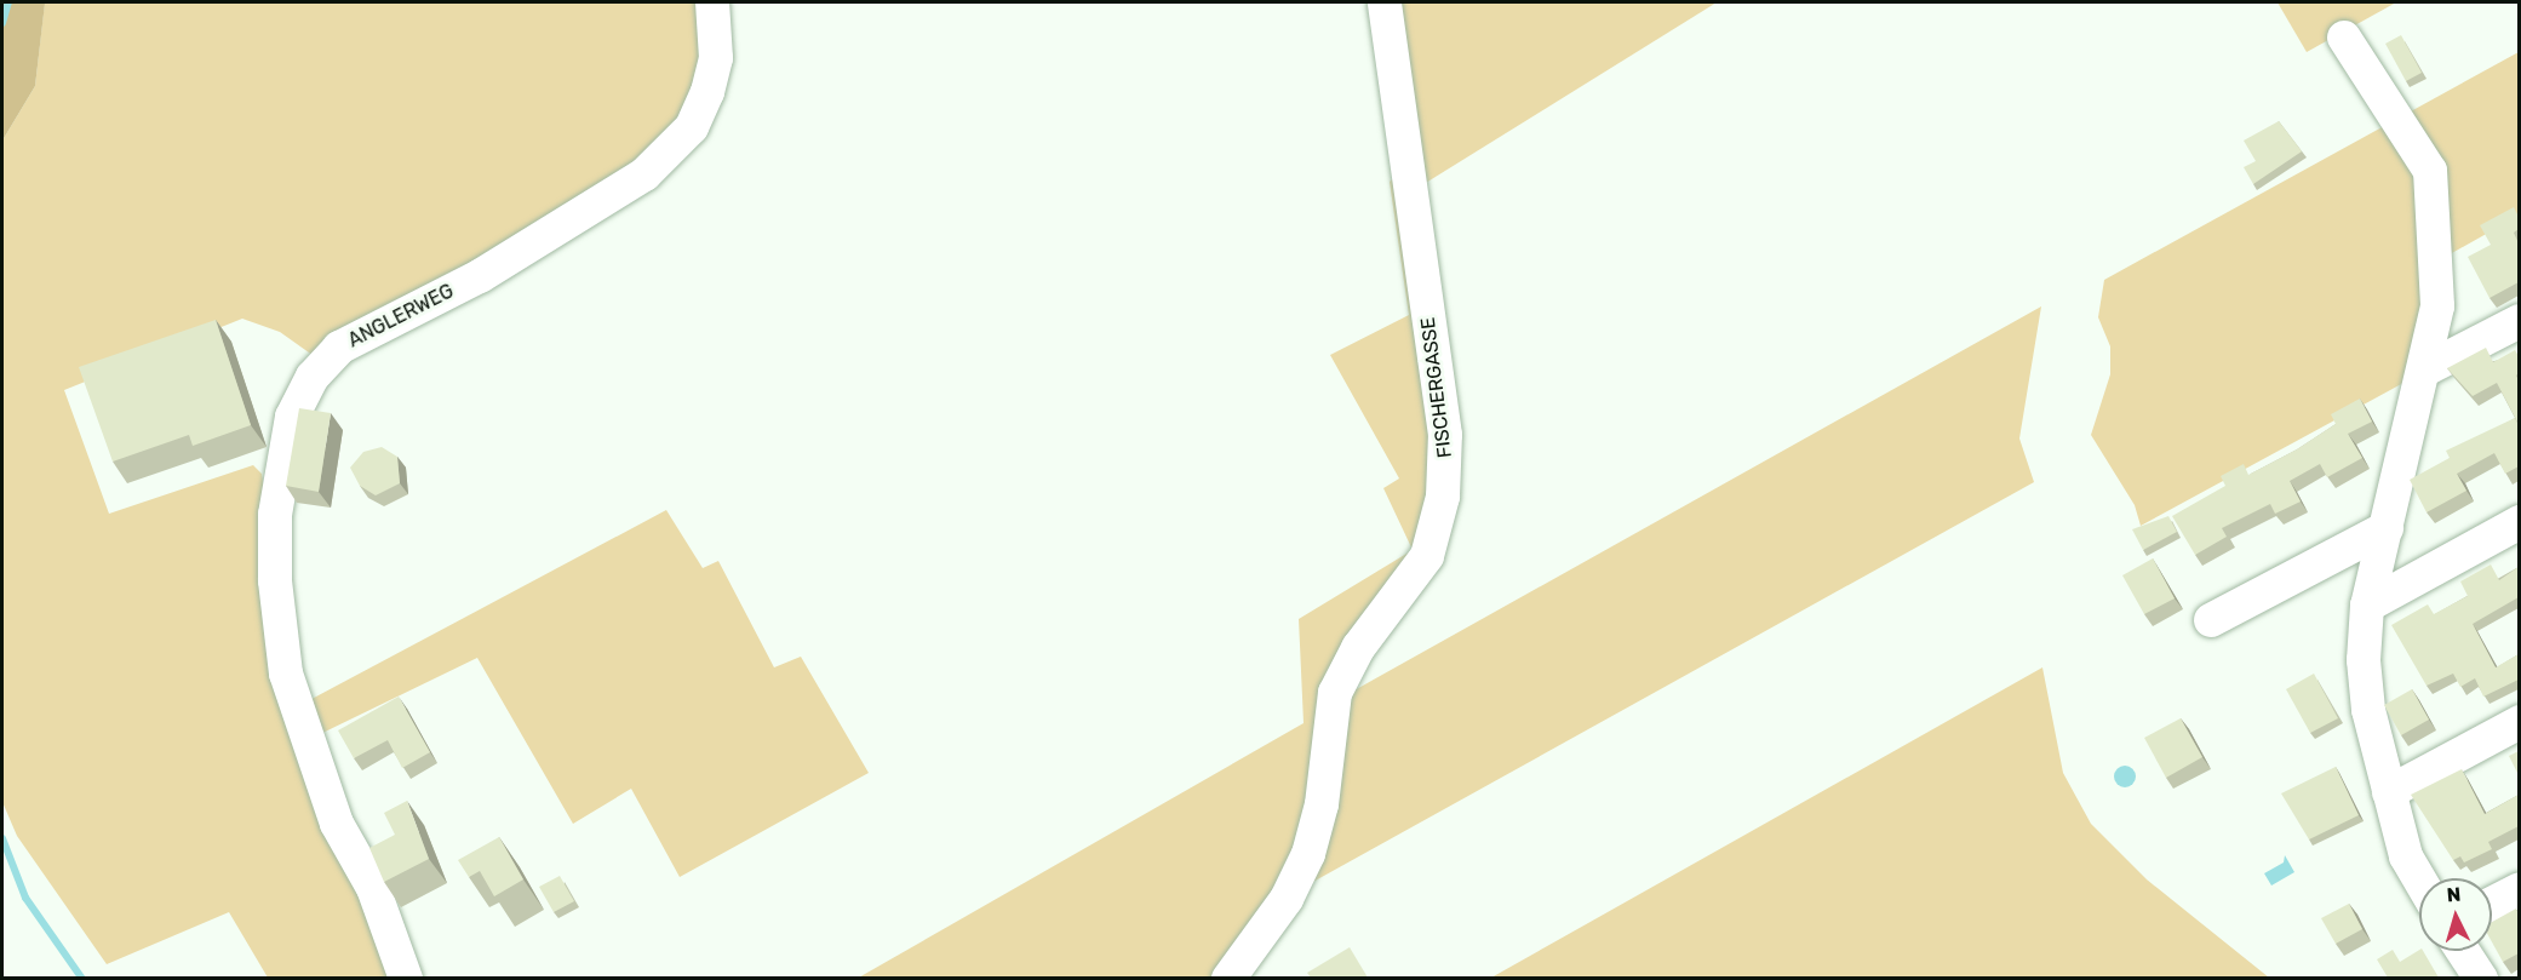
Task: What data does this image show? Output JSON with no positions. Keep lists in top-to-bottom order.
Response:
{
  "streets": {
    "street": ["ANGLERWEG", "FISCHERGASSE"]
  },
  "north": "top"
}
